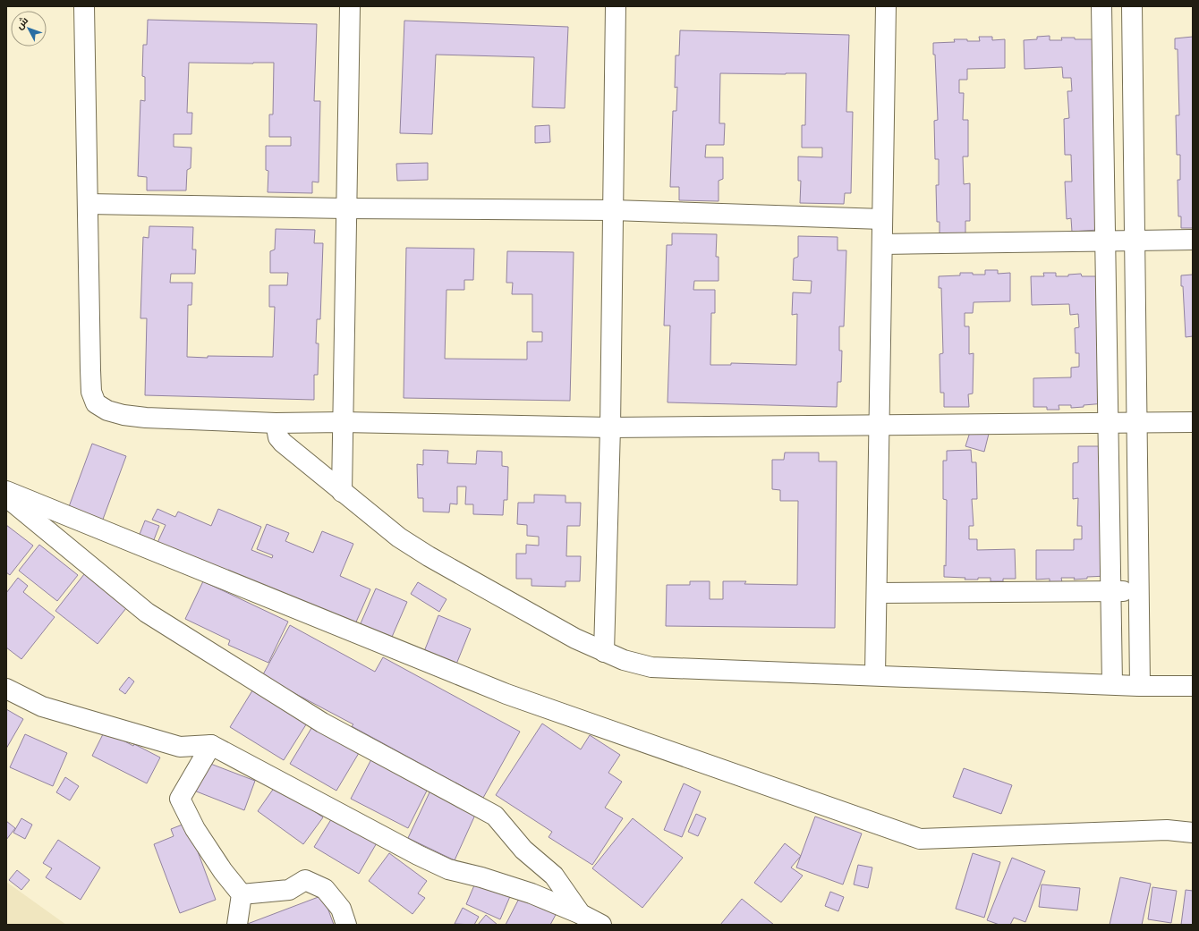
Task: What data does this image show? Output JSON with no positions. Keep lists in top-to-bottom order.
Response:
{
  "north": "top left"
}
